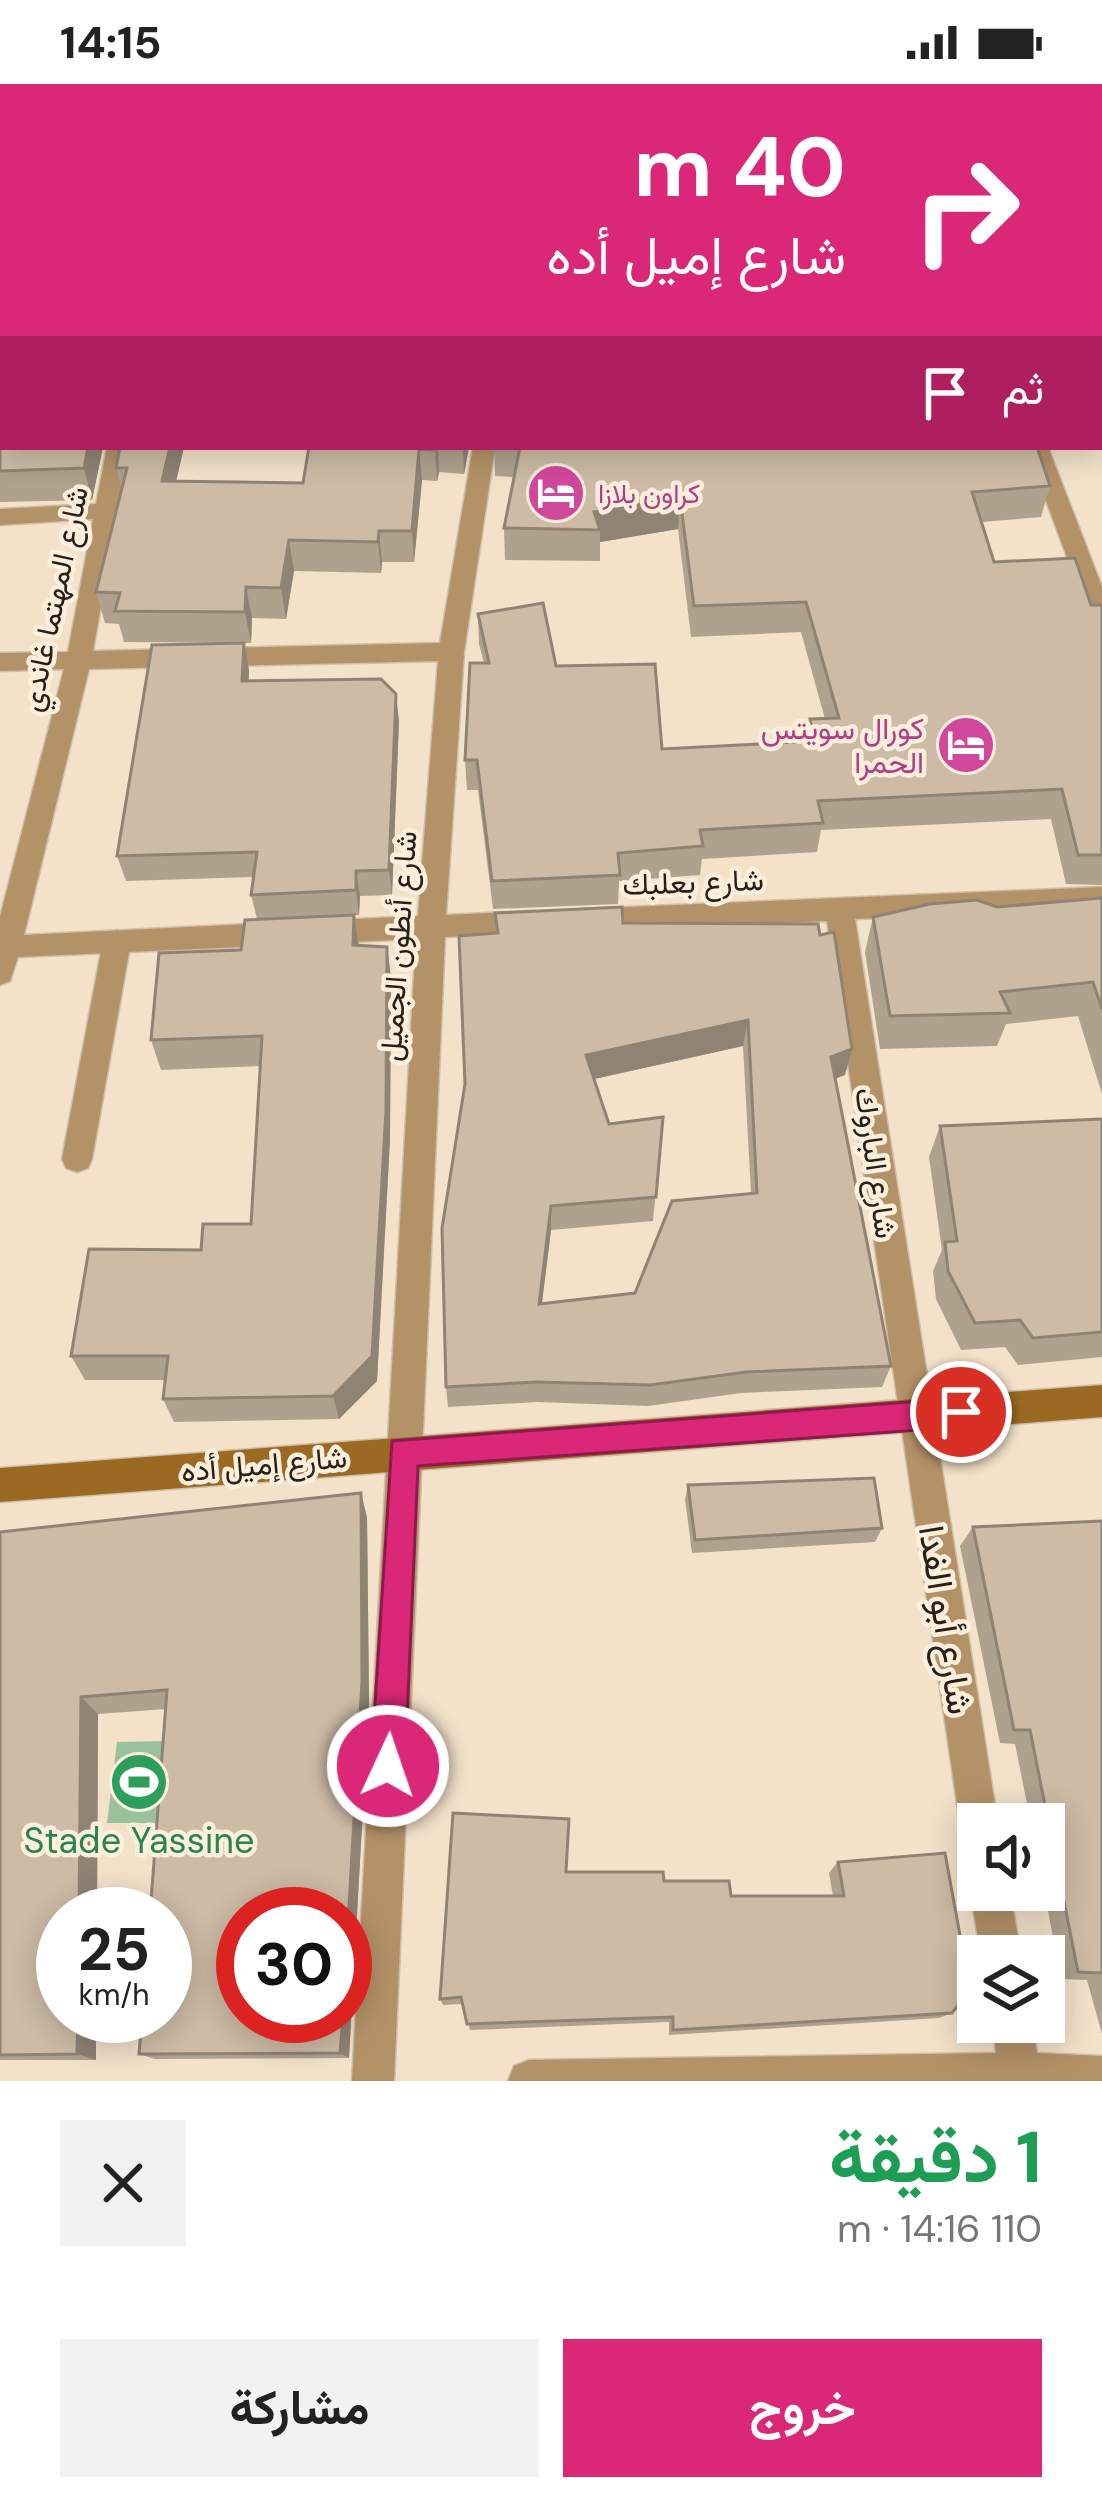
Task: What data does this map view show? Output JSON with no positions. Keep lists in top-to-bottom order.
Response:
{
  "streets": {
    "main road": ["شارع إميل أده"],
    "street": [
      "شارع المهتما غاندي",
      "شارع بعلبك",
      "شارع أنطون الجميل",
      "شارع الباروك",
      "شارع أبو الفدا"
    ]
  },
  "crossings": [
    ["شارع المهتما غاندي", "شارع بعلبك"],
    ["شارع بعلبك", "شارع أنطون الجميل"],
    ["شارع بعلبك", "شارع الباروك"],
    ["شارع أنطون الجميل", "شارع إميل أده"],
    ["شارع الباروك", "شارع إميل أده"],
    ["شارع الباروك", "شارع أبو الفدا"],
    ["شارع إميل أده", "شارع أبو الفدا"]
  ],
  "places": {
    "hotel": ["كراون بلازا", "كورال سويتس الحمرا"],
    "sports": ["Stade Yassine"]
  },
  "page": {
    "status": "14:15",
    "turn": ["40 m", "شارع إميل أده"],
    "then": "ثم",
    "speed": "25 km/h",
    "limit": "30",
    "heading": ["1 دقيقة", "110 m · 14:16"],
    "buttons": ["خروج", "مشاركة"]
  }
}
